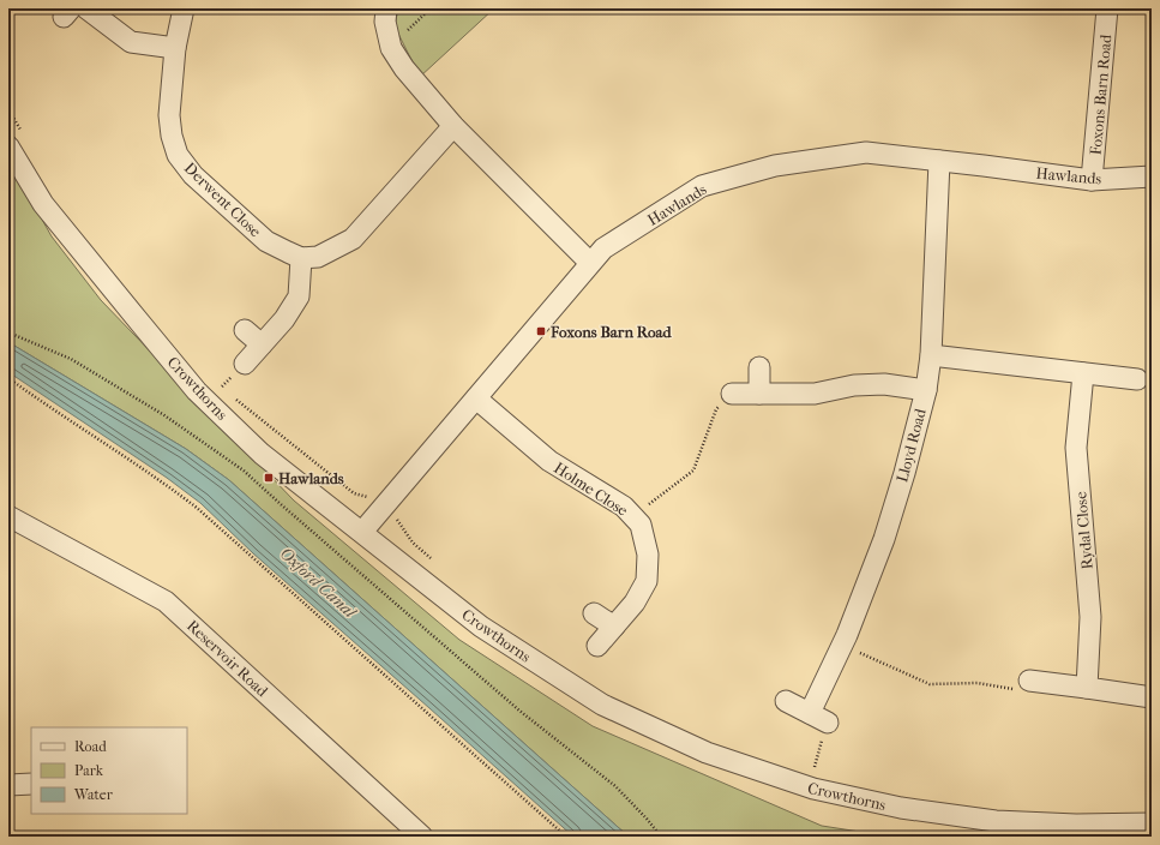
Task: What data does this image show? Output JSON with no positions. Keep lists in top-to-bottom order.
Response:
{
  "streets": {
    "street": [
      "Foxons Barn Road",
      "Hawlands",
      "Derwent Close",
      "Crowthorns",
      "Lloyd Road",
      "Holme Close",
      "Rydal Close",
      "Reservoir Road"
    ]
  },
  "crossings": [
    ["Foxons Barn Road", "Hawlands"],
    ["Hawlands", "Crowthorns"],
    ["Hawlands", "Lloyd Road"],
    ["Hawlands", "Holme Close"]
  ],
  "water": ["Oxford Canal"],
  "places": {
    "transit": ["Foxons Barn Road", "Hawlands"]
  },
  "legend": ["Road", "Park", "Water"]
}
